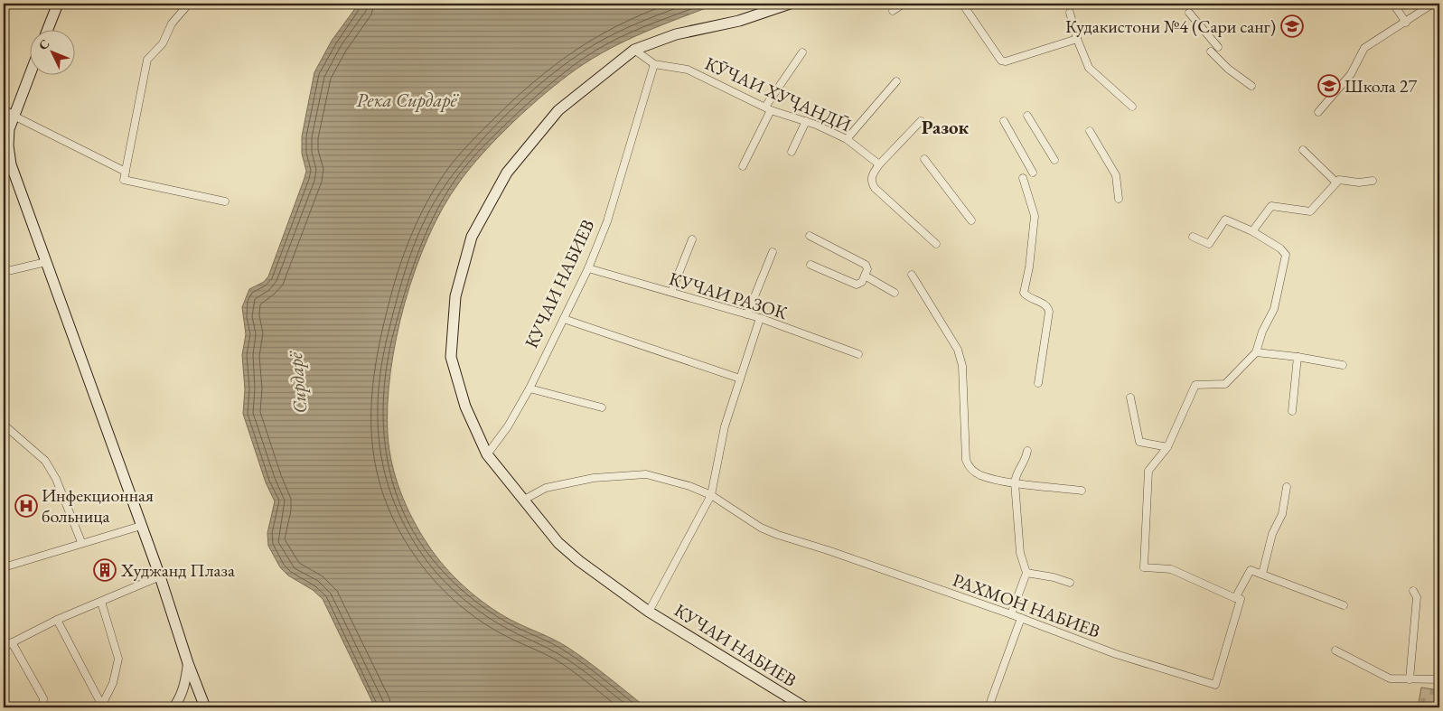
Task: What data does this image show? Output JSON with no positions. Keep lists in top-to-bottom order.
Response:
{
  "streets": {
    "main road": ["КУЧАИ НАБИЕВ"],
    "street": ["КӮЧАИ ХУҶАНДӢ", "КУЧАИ РАЗОК", "РАХМОН НАБИЕВ"]
  },
  "crossings": [
    ["КӮЧАИ ХУҶАНДӢ", "КУЧАИ НАБИЕВ"],
    ["КУЧАИ НАБИЕВ", "КУЧАИ РАЗОК"],
    ["КУЧАИ НАБИЕВ", "РАХМОН НАБИЕВ"]
  ],
  "districts": ["Разок"],
  "water": ["Река Сирдарё", "Сирдарё"],
  "places": {
    "school or university": ["Кудакистони №4 (Сари санг)", "Школа 27"],
    "hospital": ["Инфекционная больница"],
    "building": ["Худжанд Плаза"]
  },
  "north": "top left"
}
